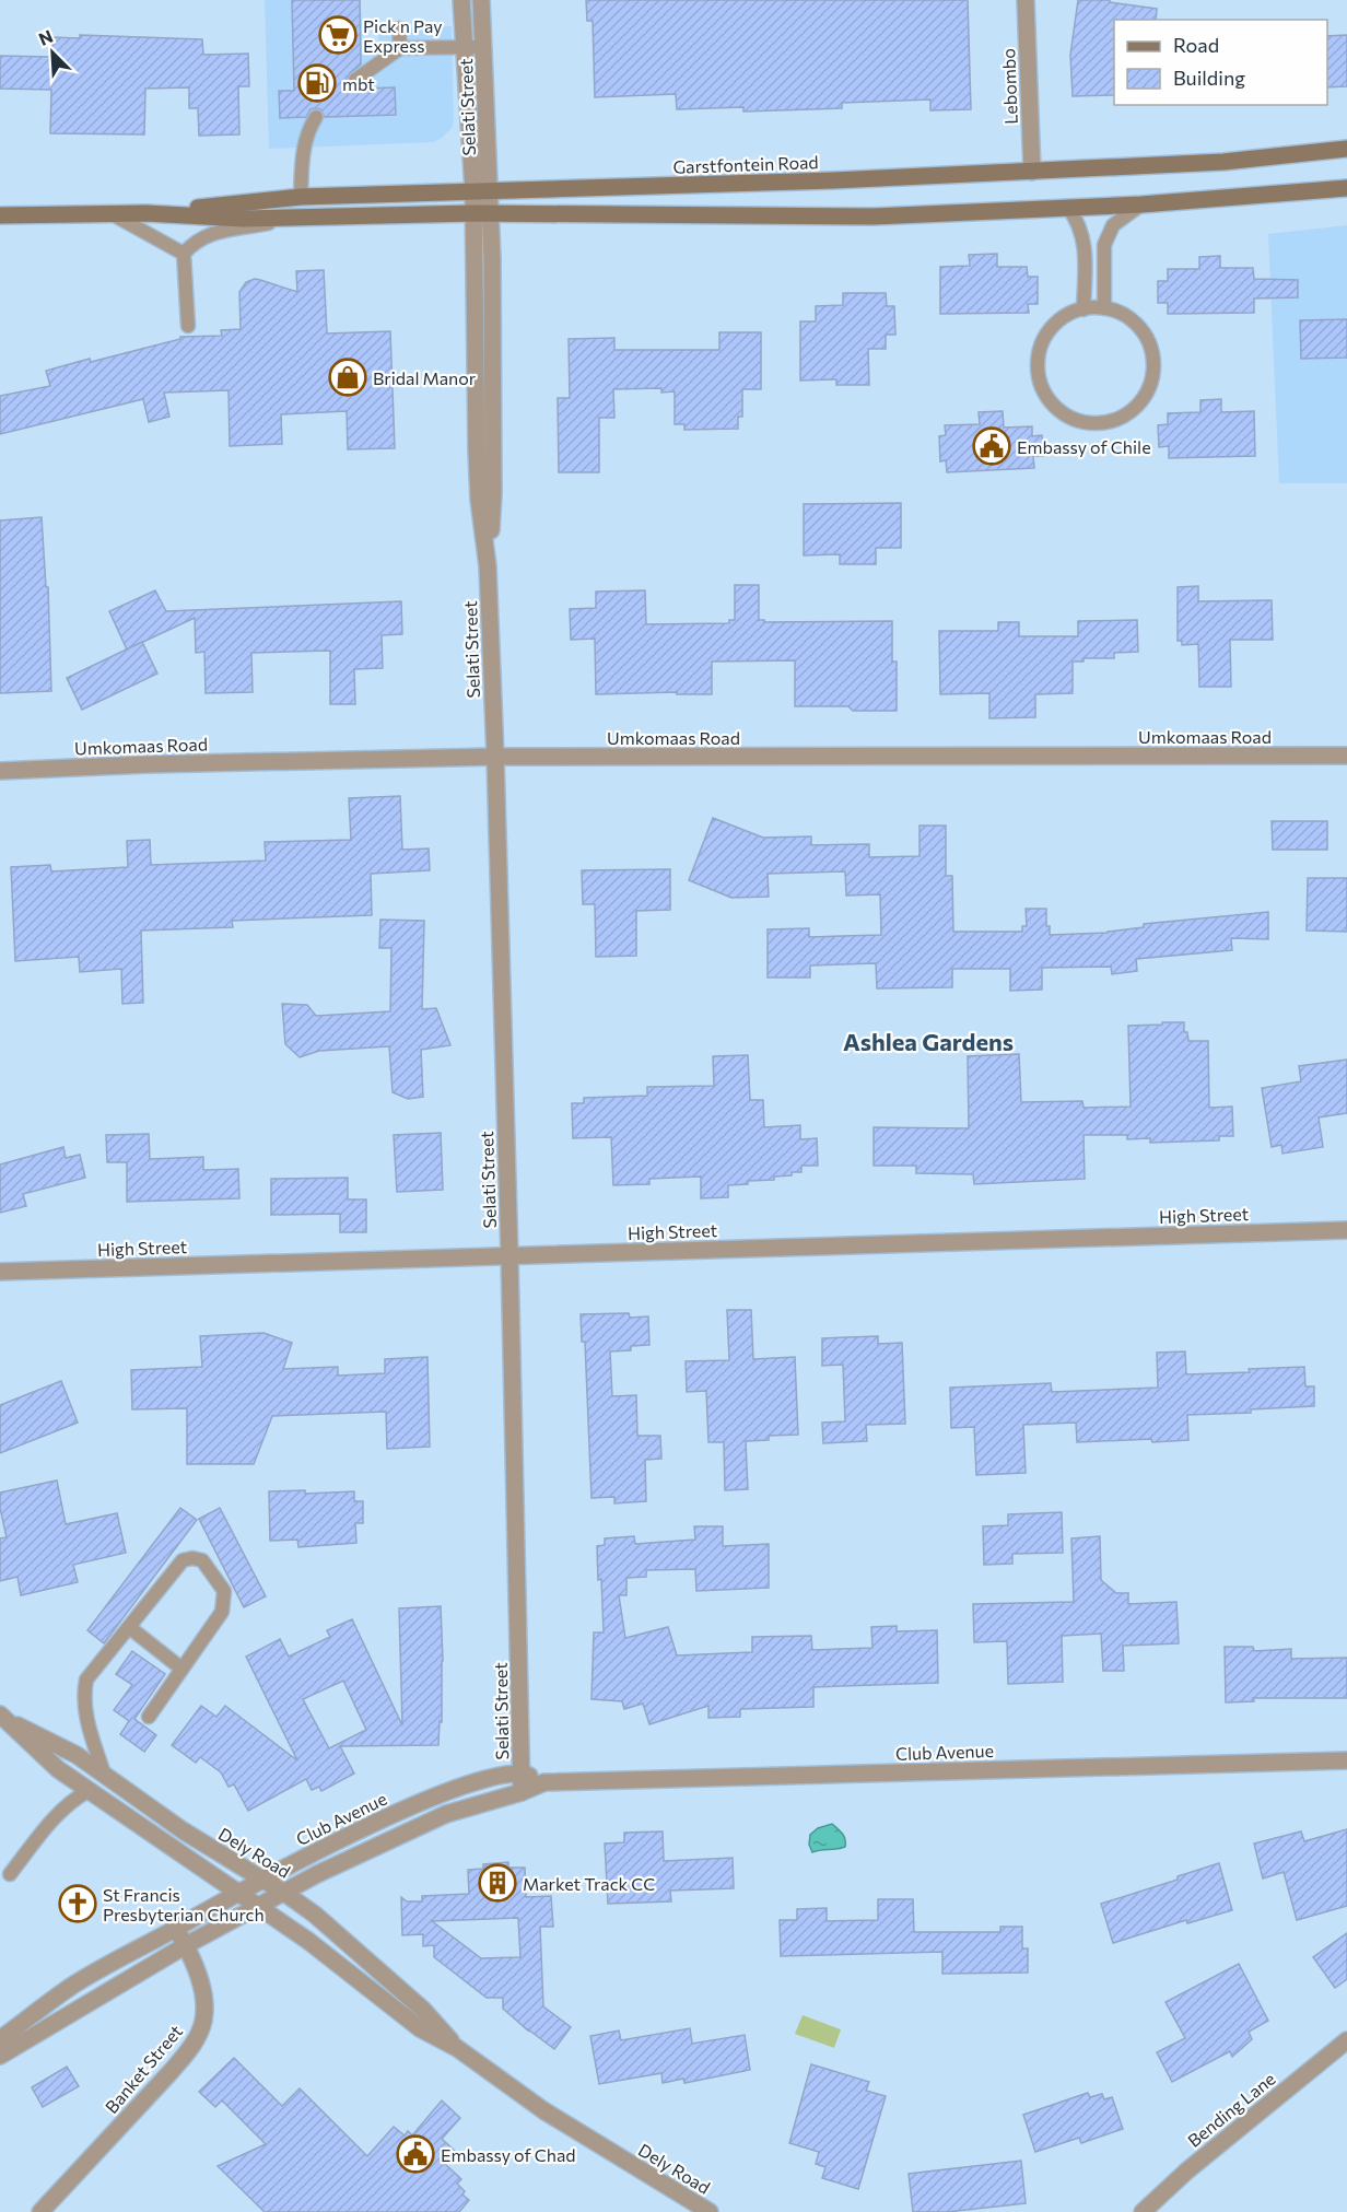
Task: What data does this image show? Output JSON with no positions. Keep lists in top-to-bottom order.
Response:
{
  "streets": {
    "main road": ["Garstfontein Road"],
    "street": [
      "Lebombo",
      "Selati Street",
      "Umkomaas Road",
      "High Street",
      "Club Avenue",
      "Dely Road",
      "Banket Street",
      "Bending Lane"
    ]
  },
  "crossings": [
    ["Lebombo", "Garstfontein Road"],
    ["Selati Street", "Garstfontein Road"],
    ["Selati Street", "Umkomaas Road"],
    ["Selati Street", "High Street"],
    ["Selati Street", "Club Avenue"],
    ["Club Avenue", "Dely Road"],
    ["Club Avenue", "Banket Street"]
  ],
  "districts": ["Ashlea Gardens"],
  "places": {
    "supermarket": ["Pick n Pay Express"],
    "fuel station": ["mbt"],
    "shop": ["Bridal Manor"],
    "public building": ["Embassy of Chile", "Embassy of Chad"],
    "building": ["Market Track CC"],
    "church": ["St Francis Presbyterian Church"]
  },
  "legend": ["Road", "Building"],
  "north": "top left"
}
